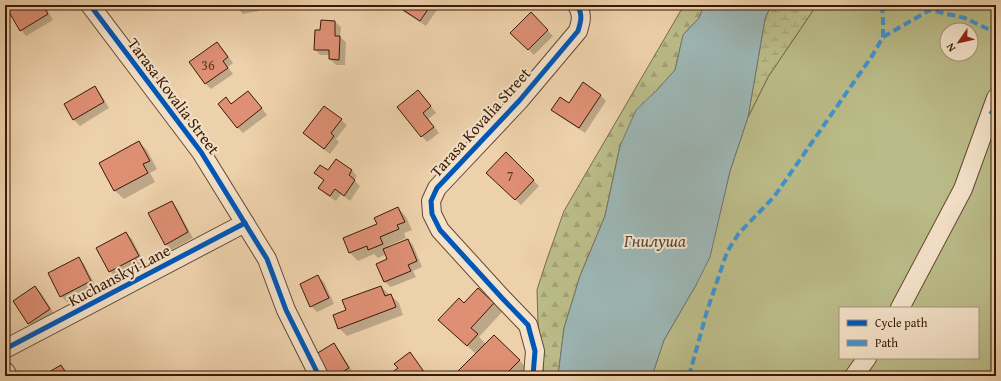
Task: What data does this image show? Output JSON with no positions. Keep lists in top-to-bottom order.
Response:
{
  "streets": {
    "street": ["Tarasa Kovalia Street", "Kuchanskyi Lane"]
  },
  "crossings": [
    ["Tarasa Kovalia Street", "Kuchanskyi Lane"]
  ],
  "water": ["Гнилуша"],
  "house_numbers": ["36", "7"],
  "legend": ["Cycle path", "Path"],
  "north": "bottom left"
}
